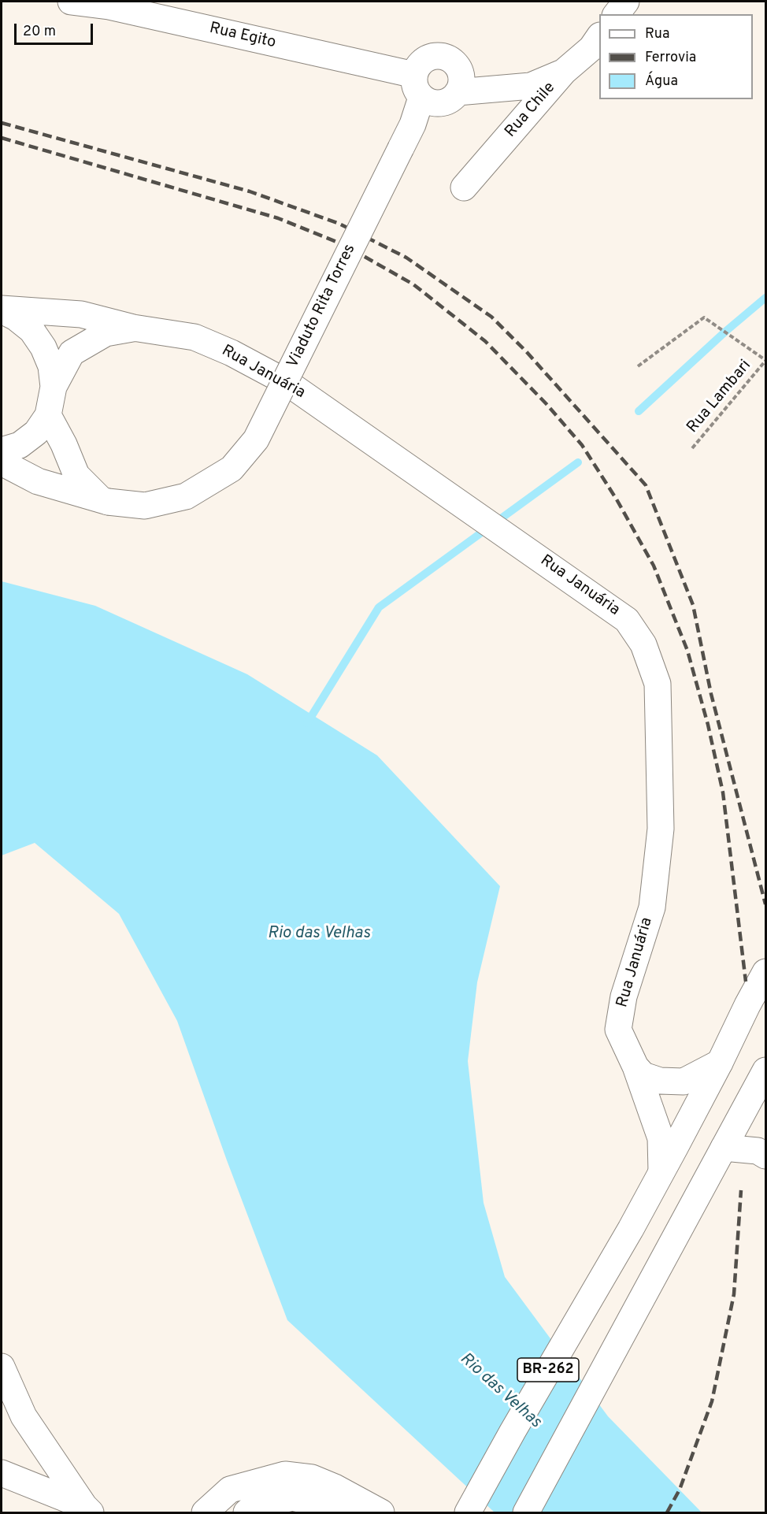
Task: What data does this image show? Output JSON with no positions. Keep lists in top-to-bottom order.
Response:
{
  "streets": {
    "street": [
      "Rua Egito",
      "Rua Chile",
      "Viaduto Rita Torres",
      "Rua Januária",
      "BR-262"
    ],
    "path": ["Rua Lambari"]
  },
  "crossings": [
    ["Rua Egito", "Rua Chile"],
    ["Rua Egito", "Viaduto Rita Torres"],
    ["Rua Januária", "BR-262"]
  ],
  "water": ["Rio das Velhas"],
  "legend": ["Rua", "Ferrovia", "Água"],
  "scale_bar": "20 m"
}
